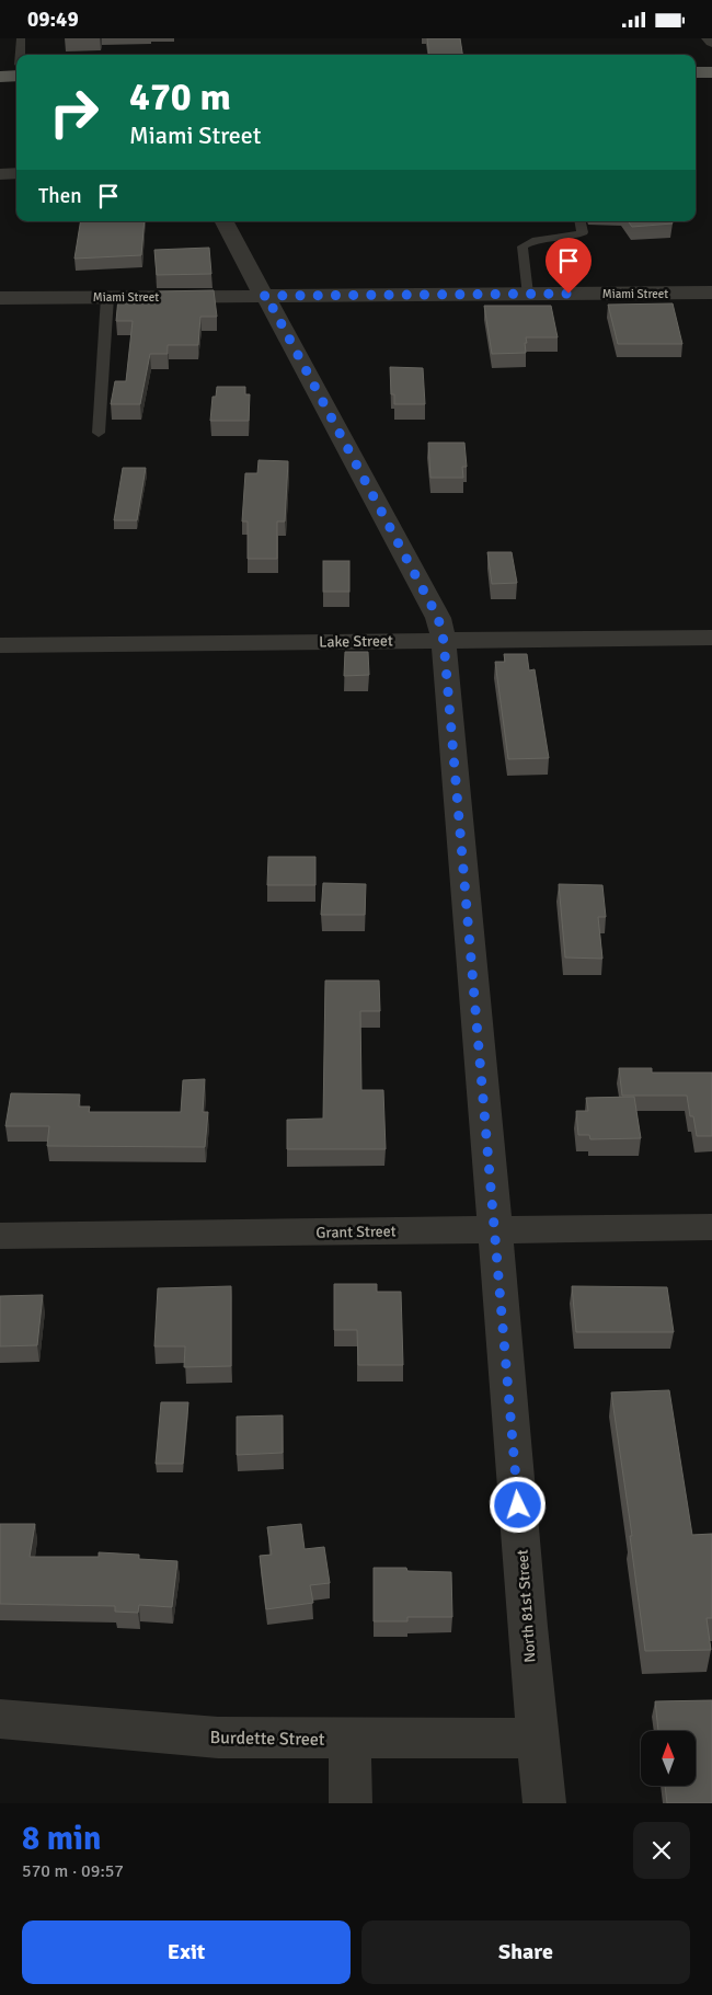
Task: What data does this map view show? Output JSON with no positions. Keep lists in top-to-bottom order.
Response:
{
  "streets": {
    "street": [
      "Miami Street",
      "Lake Street",
      "Grant Street",
      "North 81st Street",
      "Burdette Street"
    ]
  },
  "crossings": [
    ["Miami Street", "North 81st Street"],
    ["Lake Street", "North 81st Street"],
    ["Grant Street", "North 81st Street"],
    ["North 81st Street", "Burdette Street"]
  ],
  "north": "top",
  "page": {
    "status": "09:49",
    "turn": ["470 m", "Miami Street"],
    "then": "Then",
    "heading": ["8 min", "570 m · 09:57"],
    "buttons": ["Exit", "Share"]
  }
}
